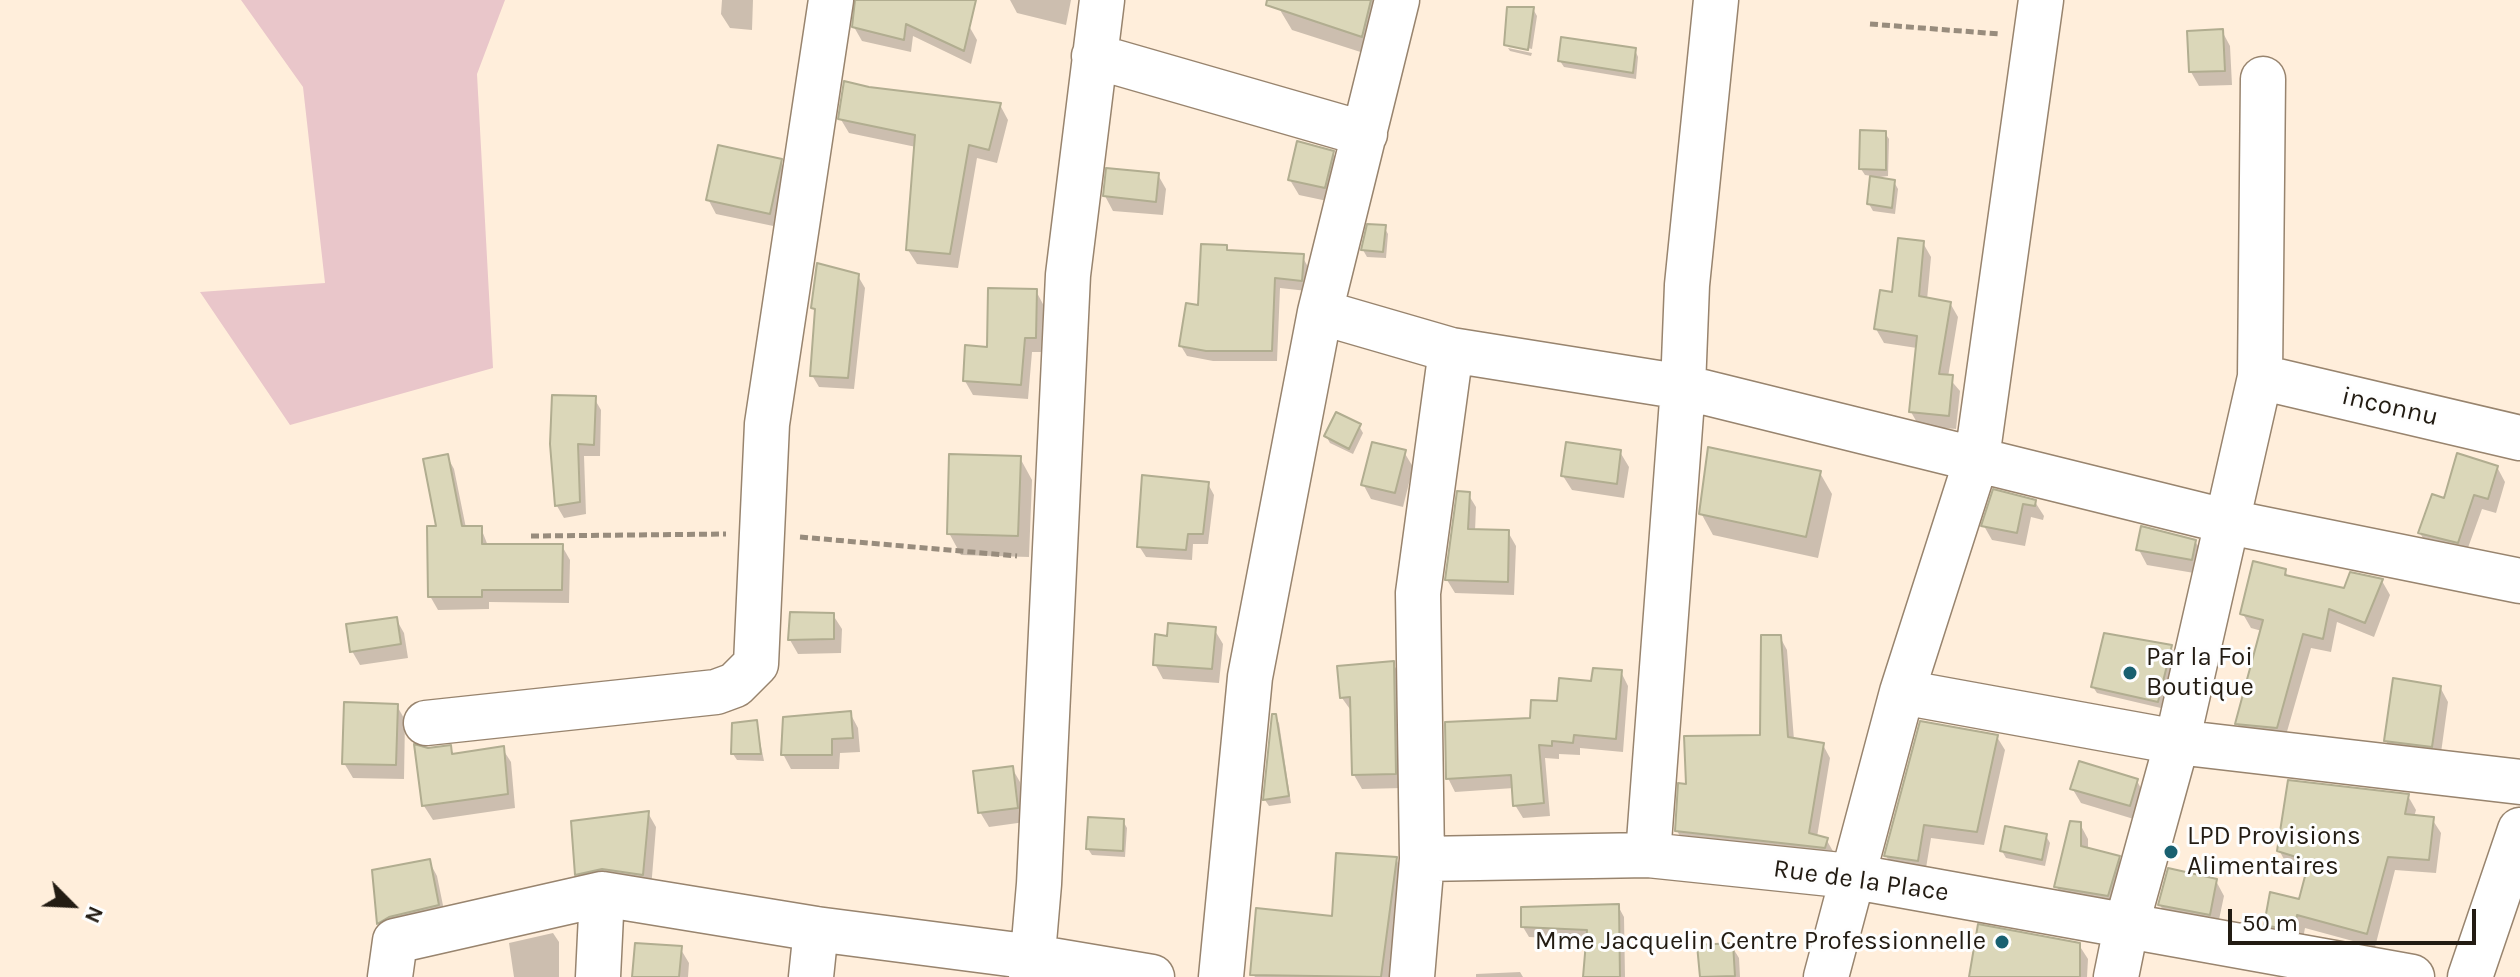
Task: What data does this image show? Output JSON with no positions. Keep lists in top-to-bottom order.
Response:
{
  "streets": {
    "street": ["inconnu", "Rue de la Place"]
  },
  "places": ["Par la Foi Boutique", "LPD Provisions Alimentaires", "Mme Jacquelin Centre Professionnelle"],
  "scale_bar": "50 m",
  "north": "bottom right"
}
